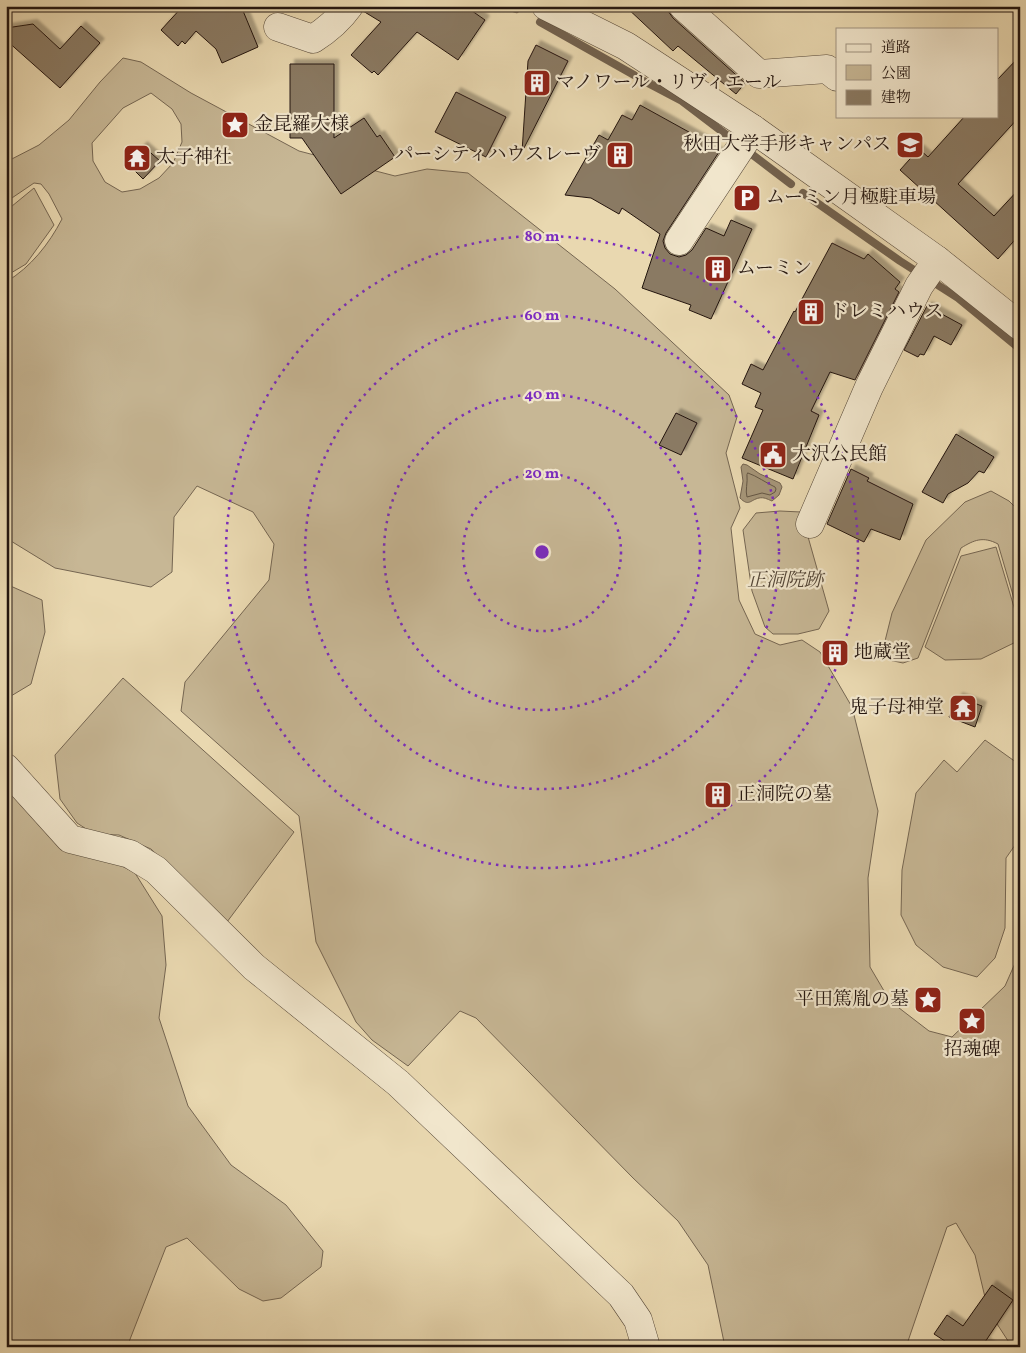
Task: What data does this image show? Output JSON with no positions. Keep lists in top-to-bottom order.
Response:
{
  "parks": ["正洞院跡"],
  "places": {
    "building": [
      "マノワール・リヴィエール",
      "パーシティハウスレーヴ",
      "ムーミン",
      "ドレミハウス",
      "地蔵堂",
      "正洞院の墓"
    ],
    "place": ["金昆羅大様", "平田篤胤の墓", "招魂碑"],
    "school or university": ["秋田大学手形キャンパス"],
    "temple": ["太子神社", "鬼子母神堂"],
    "parking": ["ムーミン月極駐車場"],
    "public building": ["大沢公民館"]
  },
  "legend": ["道路", "公園", "建物"],
  "rings": [
    "80 m",
    "60 m",
    "40 m",
    "20 m"
  ]
}
